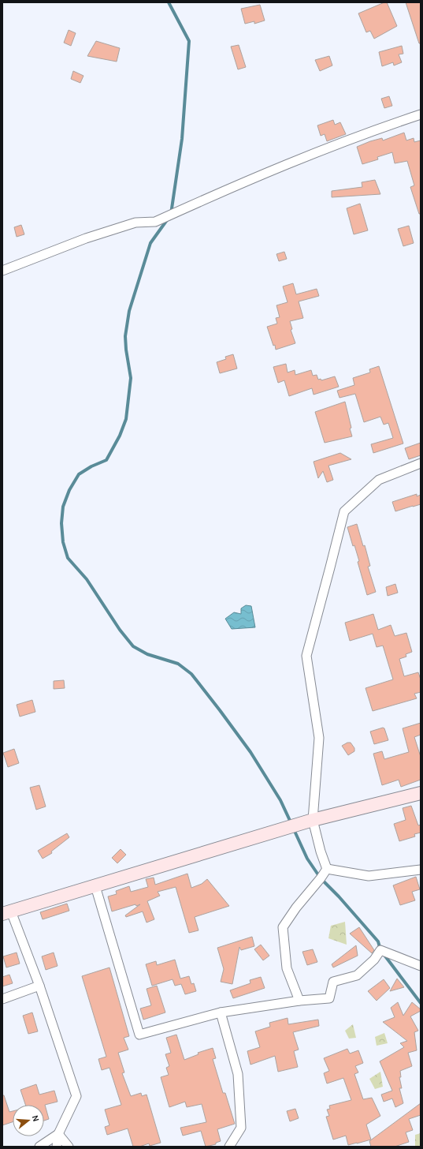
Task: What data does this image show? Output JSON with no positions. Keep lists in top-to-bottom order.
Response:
{
  "north": "right"
}
